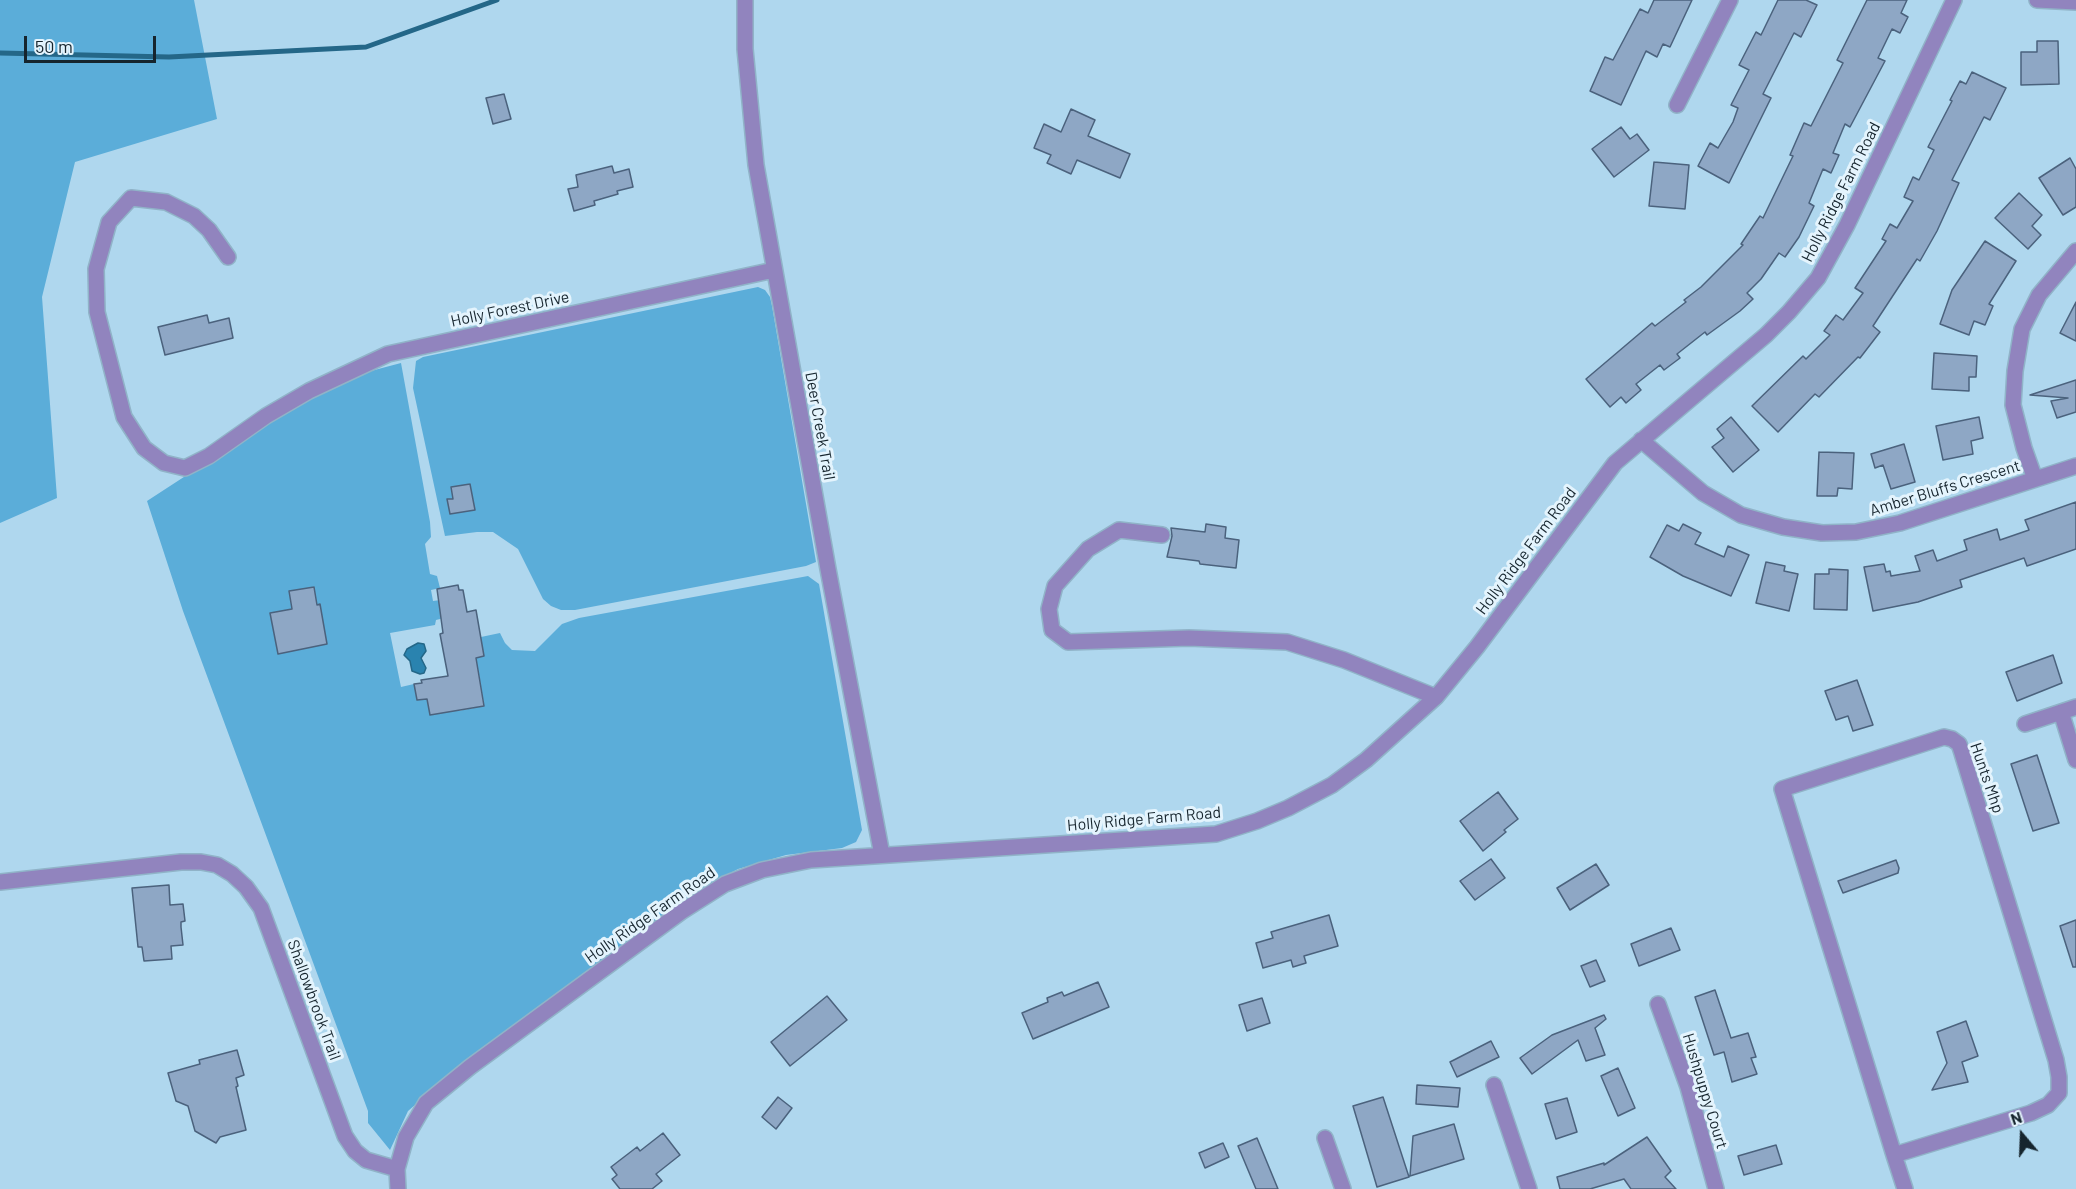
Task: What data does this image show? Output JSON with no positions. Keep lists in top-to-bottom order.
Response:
{
  "streets": {
    "street": [
      "Holly Ridge Farm Road",
      "Holly Forest Drive",
      "Deer Creek Trail",
      "Amber Bluffs Crescent",
      "Hunts Mhp",
      "Shallowbrook Trail",
      "Hushpuppy Court"
    ]
  },
  "crossings": [
    ["Holly Ridge Farm Road", "Deer Creek Trail"],
    ["Holly Ridge Farm Road", "Amber Bluffs Crescent"],
    ["Holly Ridge Farm Road", "Shallowbrook Trail"],
    ["Holly Forest Drive", "Deer Creek Trail"]
  ],
  "scale_bar": "50 m",
  "north": "top"
}
